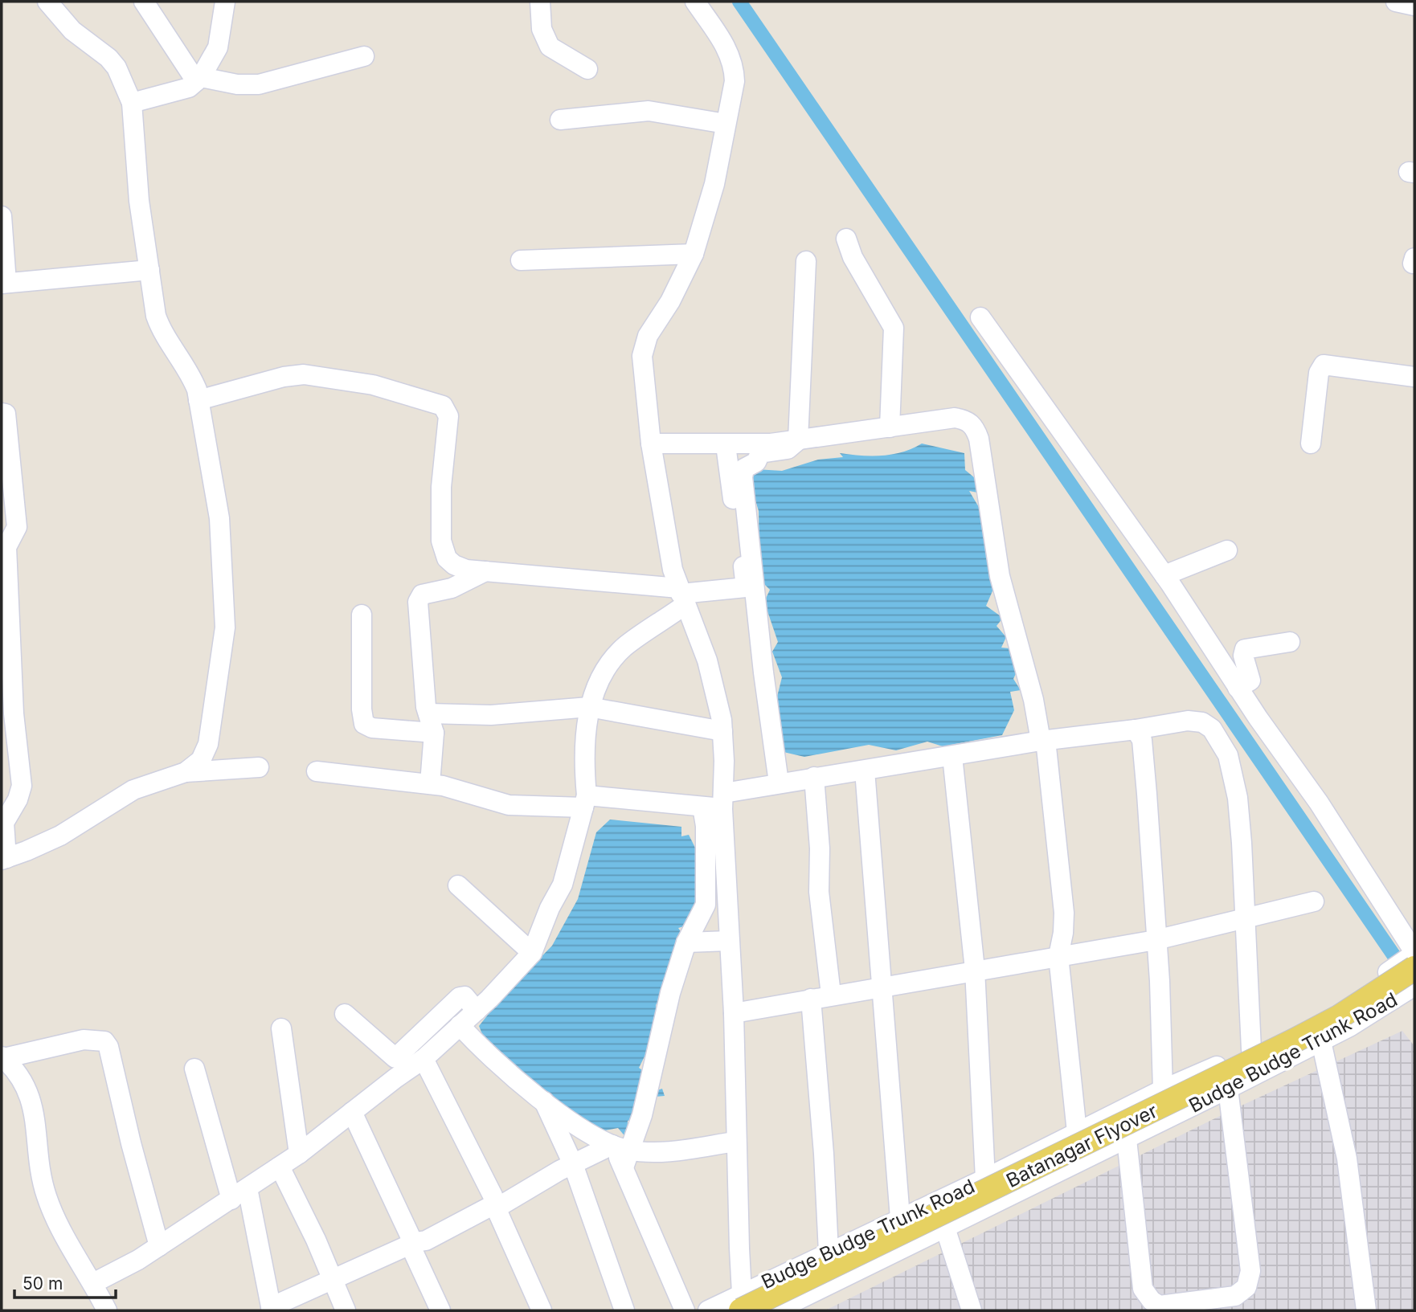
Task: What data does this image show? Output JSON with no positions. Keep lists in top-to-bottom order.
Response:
{
  "streets": {
    "main road": ["Batanagar Flyover"],
    "street": ["Budge Budge Trunk Road"]
  },
  "crossings": [
    ["Budge Budge Trunk Road", "Batanagar Flyover"]
  ],
  "scale_bar": "50 m"
}
